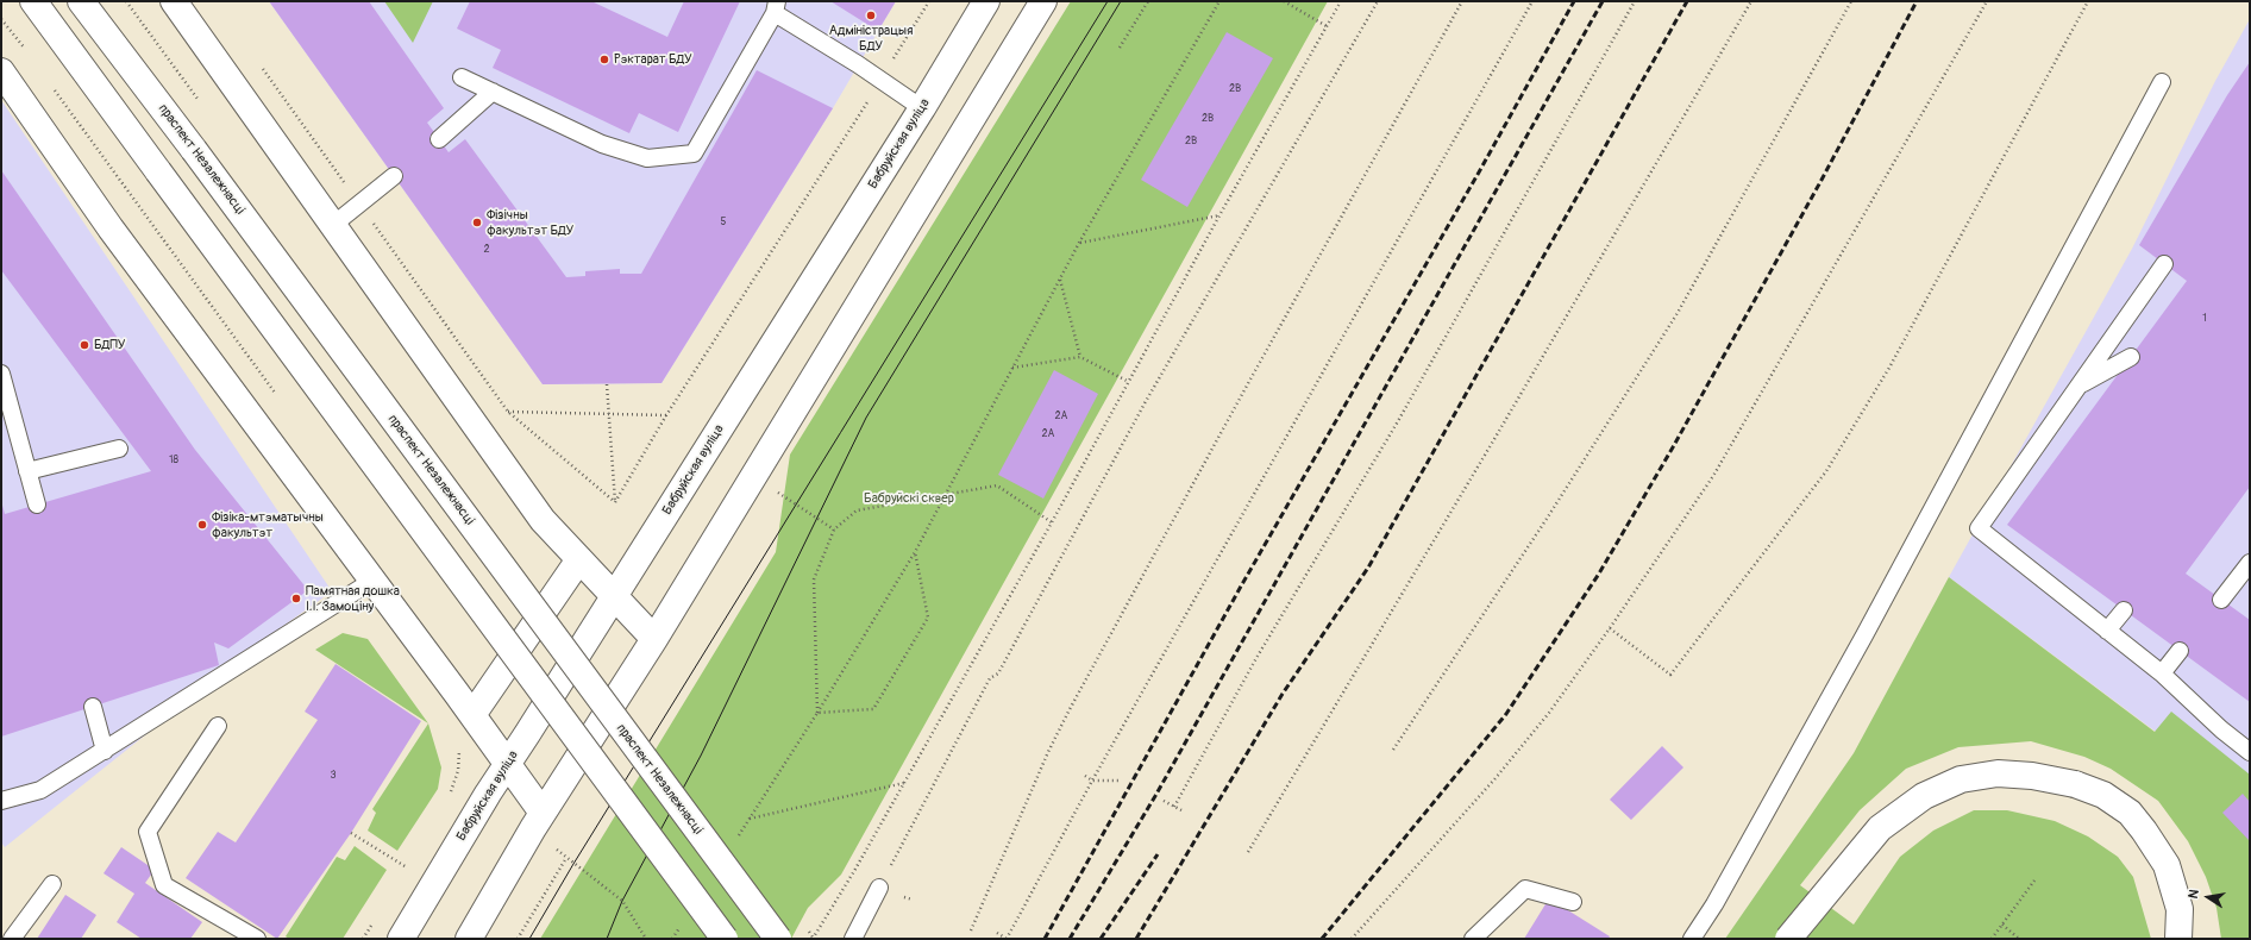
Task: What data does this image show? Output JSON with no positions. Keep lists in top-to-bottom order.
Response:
{
  "streets": {
    "main road": ["Бабруйская вуліца", "праспект Незалежнасці"]
  },
  "parks": ["Бабруйскі сквер"],
  "places": [
    "Адміністрацыя БДУ",
    "Рэктарат БДУ",
    "Фізічны факультэт БДУ",
    "БДПУ",
    "Фізіка-мтэматычны факультэт",
    "Памятная дошка І.І. Замоціну"
  ],
  "house_numbers": [
    "2В",
    "2В",
    "2В",
    "5",
    "2",
    "1",
    "2А",
    "2А",
    "18",
    "3"
  ],
  "north": "left"
}
